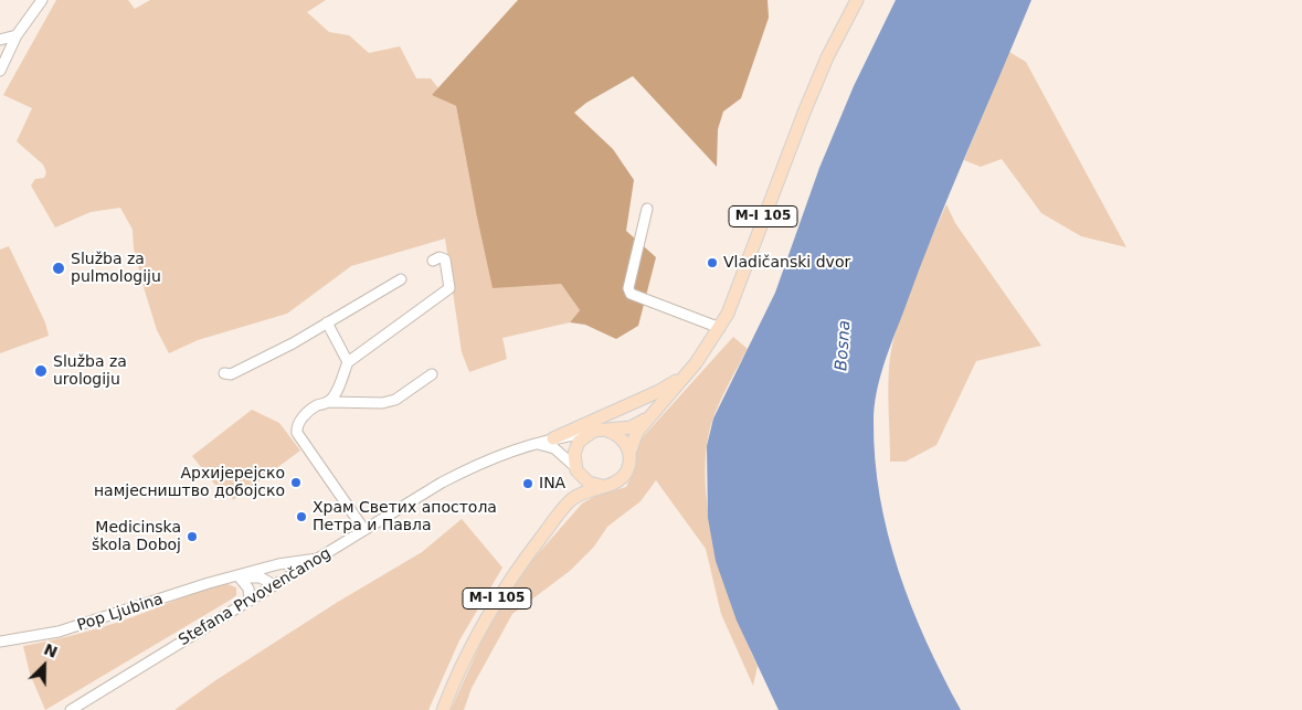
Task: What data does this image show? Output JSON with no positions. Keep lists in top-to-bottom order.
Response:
{
  "streets": {
    "main road": ["M-I 105"],
    "street": ["Stefana Prvovenčanog", "Pop Ljubina"]
  },
  "crossings": [
    ["M-I 105", "Stefana Prvovenčanog"],
    ["Stefana Prvovenčanog", "Pop Ljubina"]
  ],
  "water": ["Bosna"],
  "places": [
    "Vladičanski dvor",
    "Služba za pulmologiju",
    "Služba za urologiju",
    "Архијерејско намјесништво добојско",
    "INA",
    "Храм Светих апостола Петра и Павла",
    "Medicinska škola Doboj"
  ],
  "north": "top right"
}
